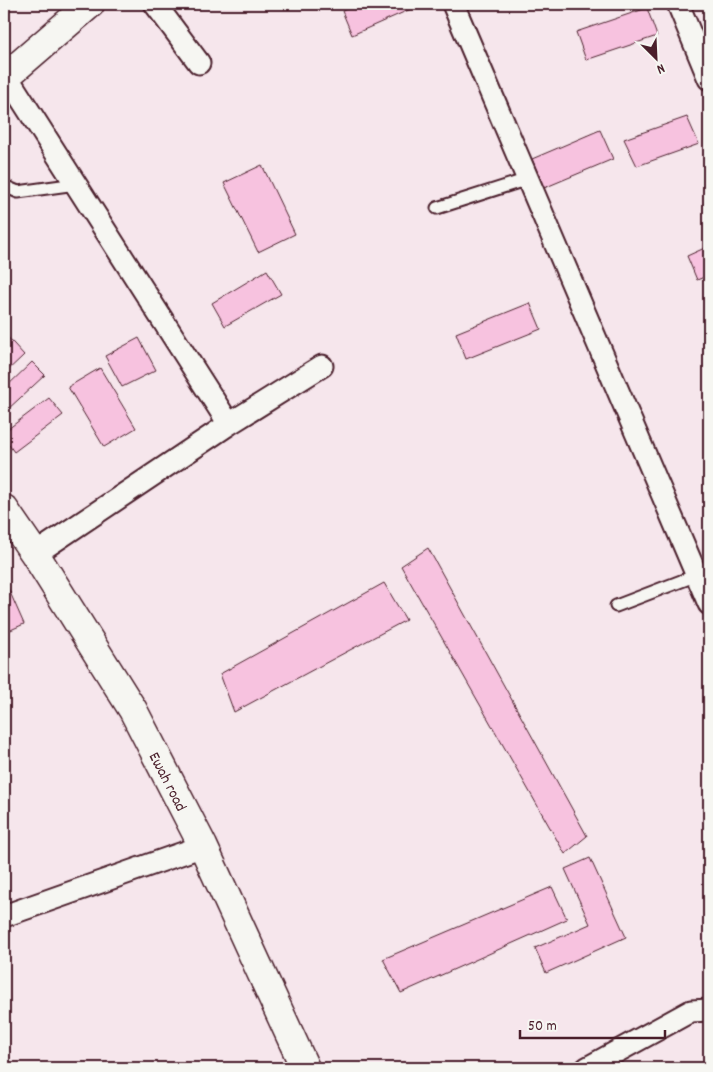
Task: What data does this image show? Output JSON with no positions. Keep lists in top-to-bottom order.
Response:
{
  "streets": {
    "street": ["Ewah road"]
  },
  "scale_bar": "50 m",
  "north": "bottom right"
}
